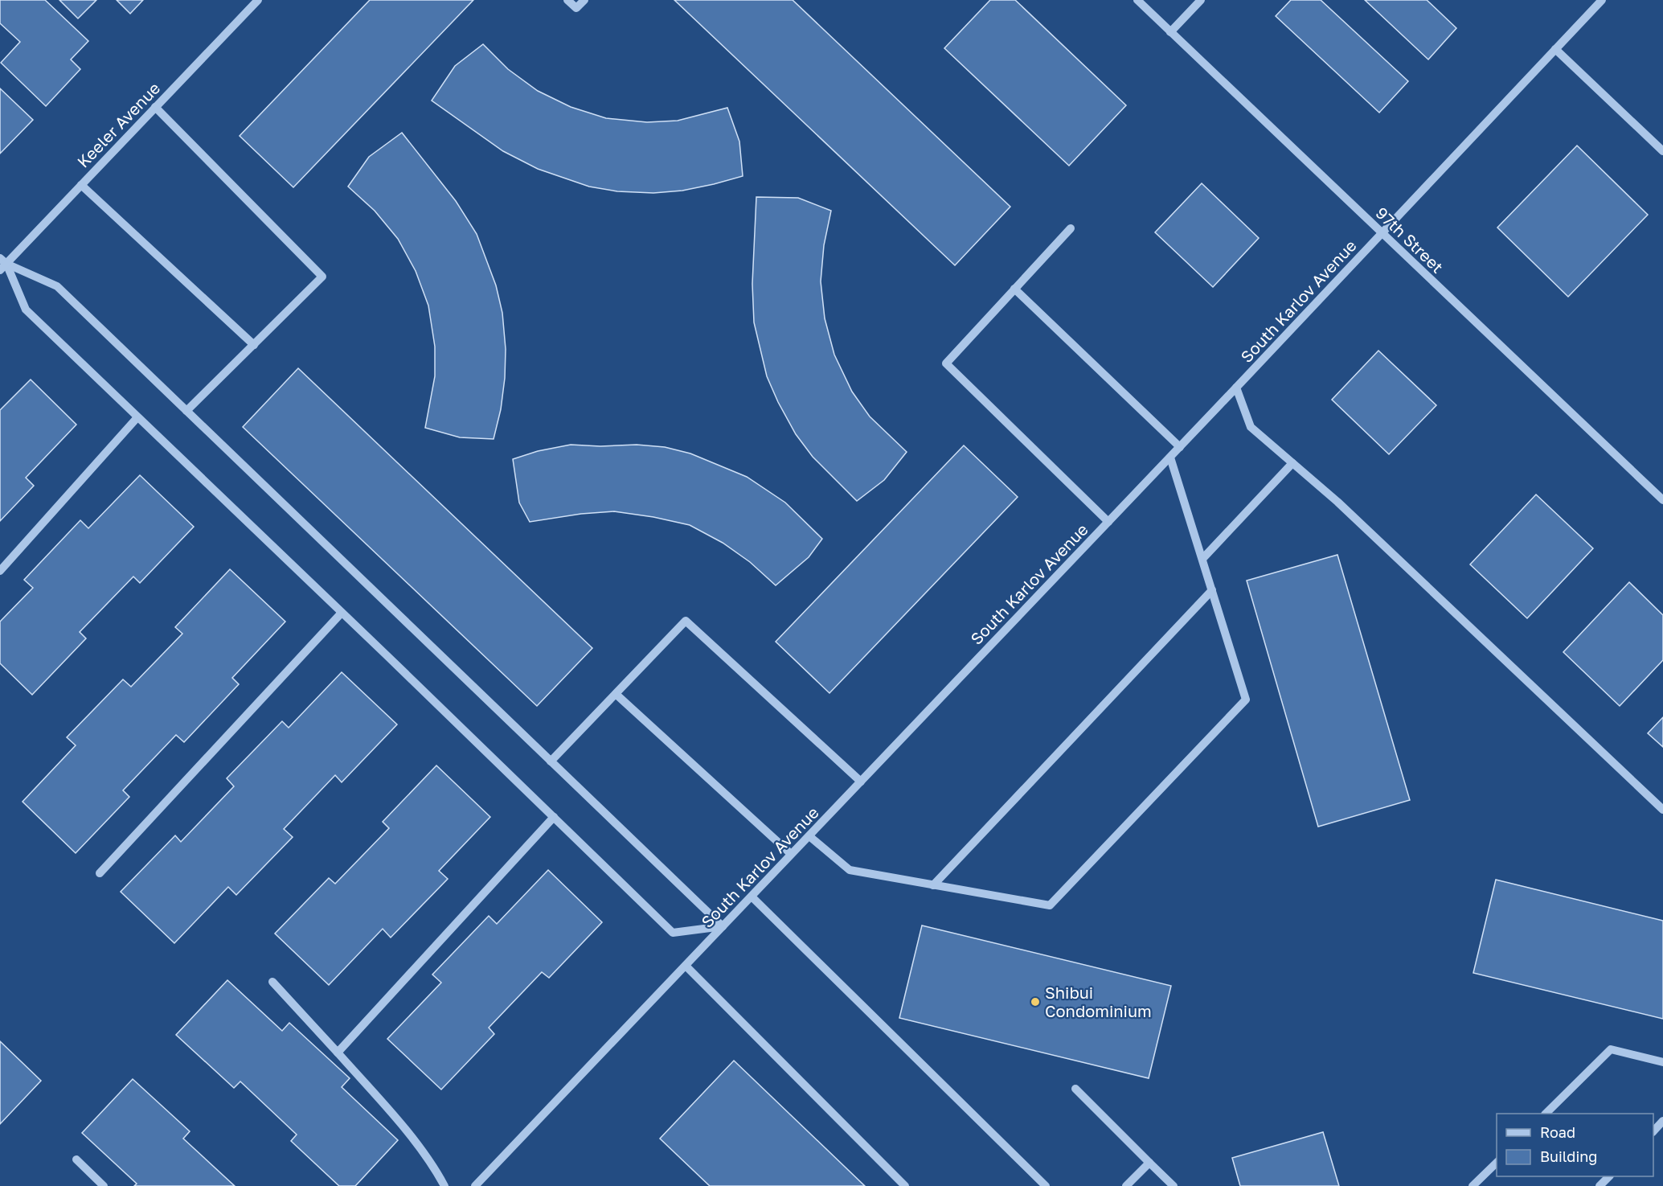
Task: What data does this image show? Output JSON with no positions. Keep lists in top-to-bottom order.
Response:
{
  "streets": {
    "street": ["Keeler Avenue", "97th Street", "South Karlov Avenue"]
  },
  "crossings": [
    ["97th Street", "South Karlov Avenue"]
  ],
  "places": ["Shibui Condominium"],
  "legend": ["Road", "Building"]
}
